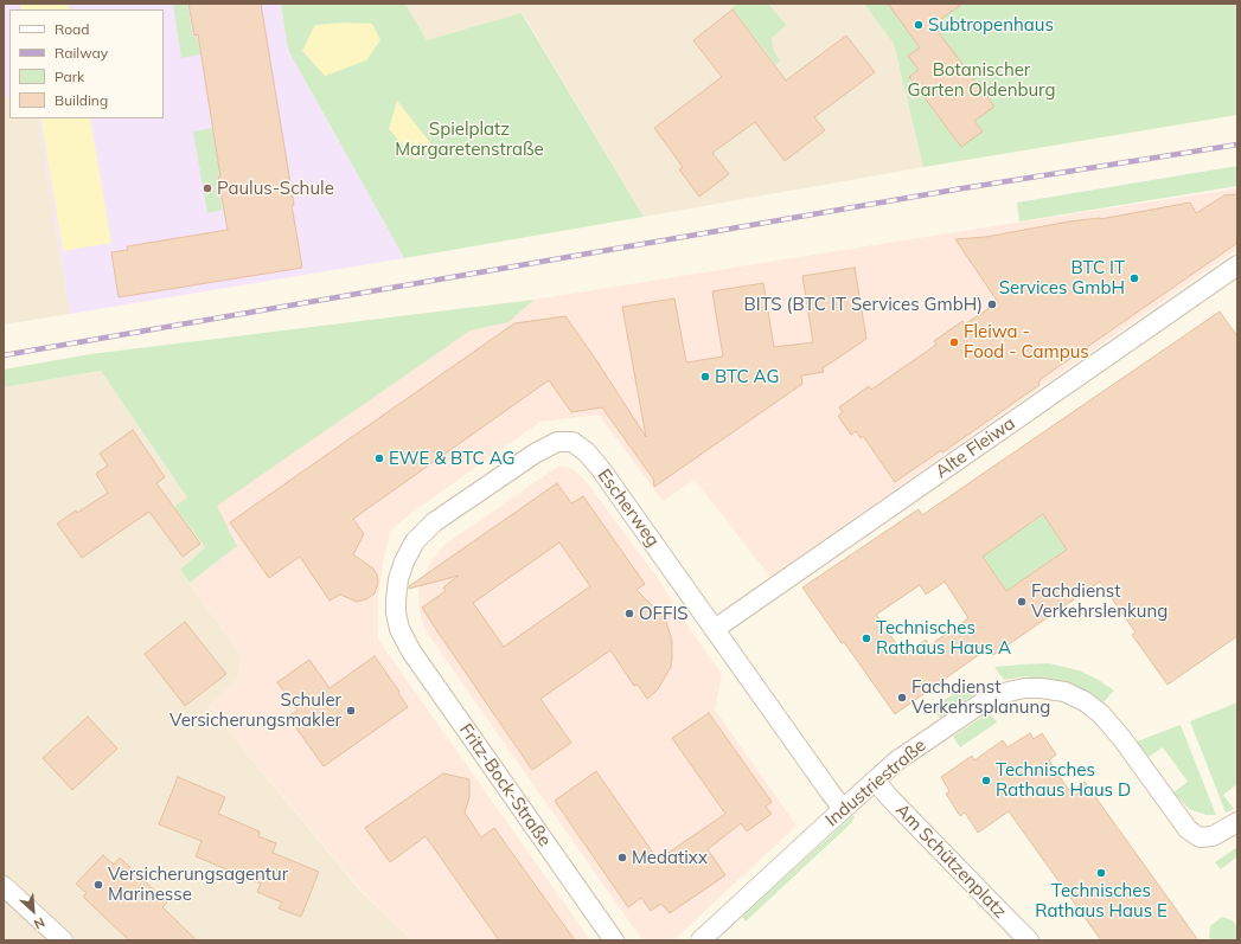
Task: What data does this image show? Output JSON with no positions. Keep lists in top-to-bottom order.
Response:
{
  "streets": {
    "street": [
      "Alte Fleiwa",
      "Escherweg",
      "Industriestraße",
      "Fritz-Bock-Straße",
      "Am Schützenplatz"
    ]
  },
  "crossings": [
    ["Alte Fleiwa", "Escherweg"],
    ["Escherweg", "Industriestraße"],
    ["Escherweg", "Fritz-Bock-Straße"],
    ["Industriestraße", "Am Schützenplatz"]
  ],
  "parks": ["Botanischer Garten Oldenburg", "Spielplatz Margaretenstraße"],
  "places": [
    "Subtropenhaus",
    "Paulus-Schule",
    "BTC IT Services GmbH",
    "BITS (BTC IT Services GmbH)",
    "Fleiwa - Food - Campus",
    "BTC AG",
    "EWE & BTC AG",
    "Fachdienst Verkehrslenkung",
    "OFFIS",
    "Technisches Rathaus Haus A",
    "Fachdienst Verkehrsplanung",
    "Schuler Versicherungsmakler",
    "Technisches Rathaus Haus D",
    "Medatixx",
    "Technisches Rathaus Haus E",
    "Versicherungsagentur Marinesse"
  ],
  "legend": [
    "Road",
    "Railway",
    "Park",
    "Building"
  ],
  "north": "bottom right"
}
